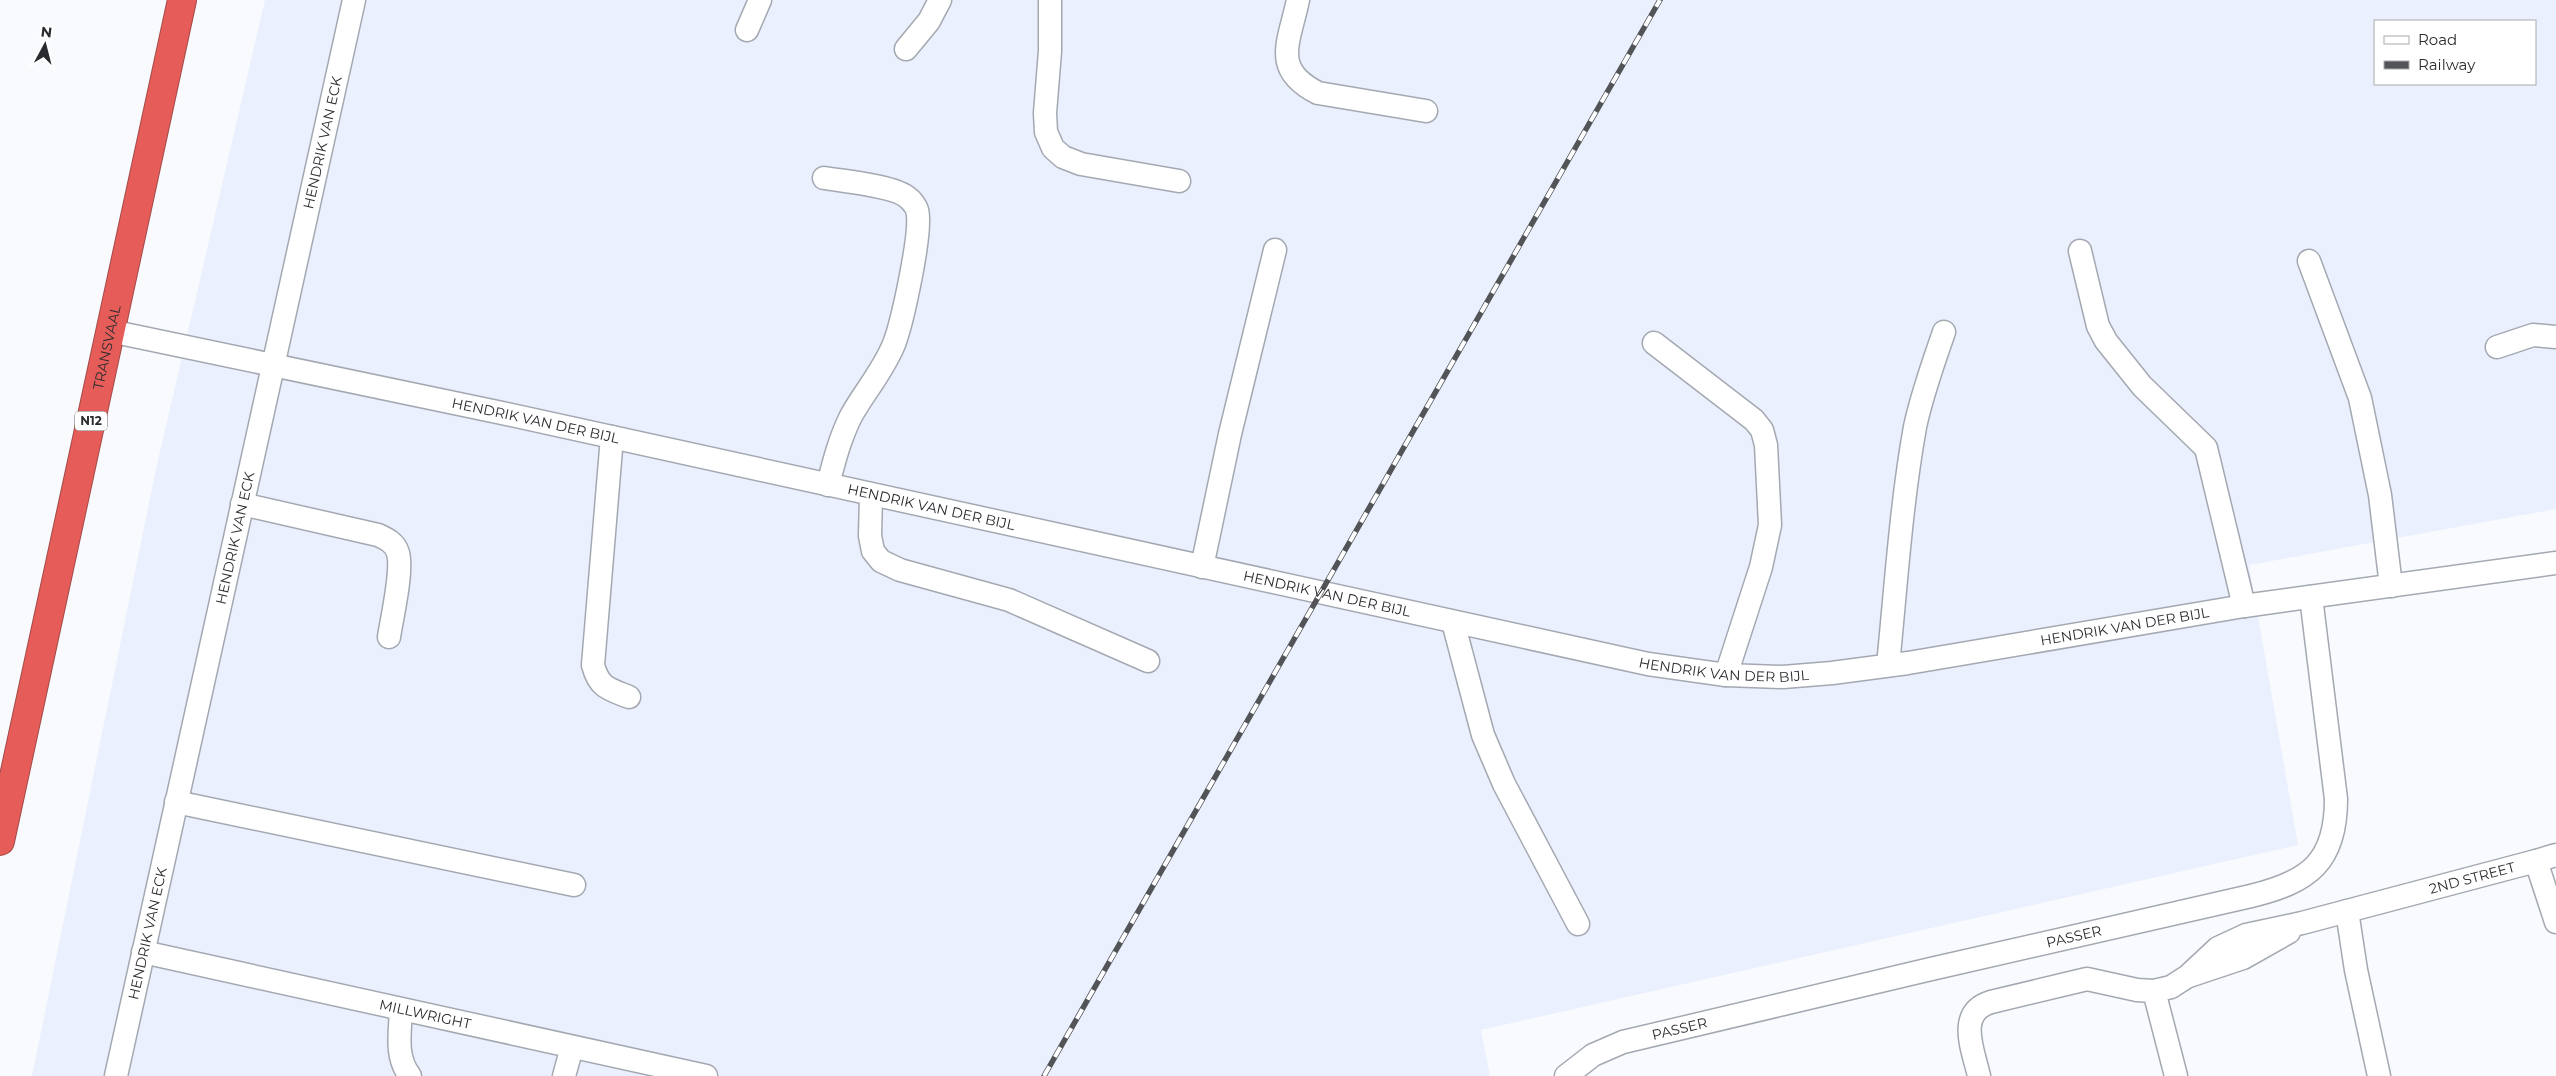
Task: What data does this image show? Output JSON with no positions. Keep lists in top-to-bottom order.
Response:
{
  "streets": {
    "highway": ["TRANSVAAL", "N12"],
    "street": [
      "HENDRIK VAN ECK",
      "HENDRIK VAN DER BIJL",
      "2ND STREET",
      "PASSER",
      "MILLWRIGHT"
    ]
  },
  "crossings": [
    ["HENDRIK VAN ECK", "HENDRIK VAN DER BIJL"],
    ["HENDRIK VAN ECK", "MILLWRIGHT"],
    ["TRANSVAAL", "HENDRIK VAN DER BIJL"],
    ["HENDRIK VAN DER BIJL", "PASSER"]
  ],
  "legend": ["Road", "Railway"],
  "north": "top"
}
